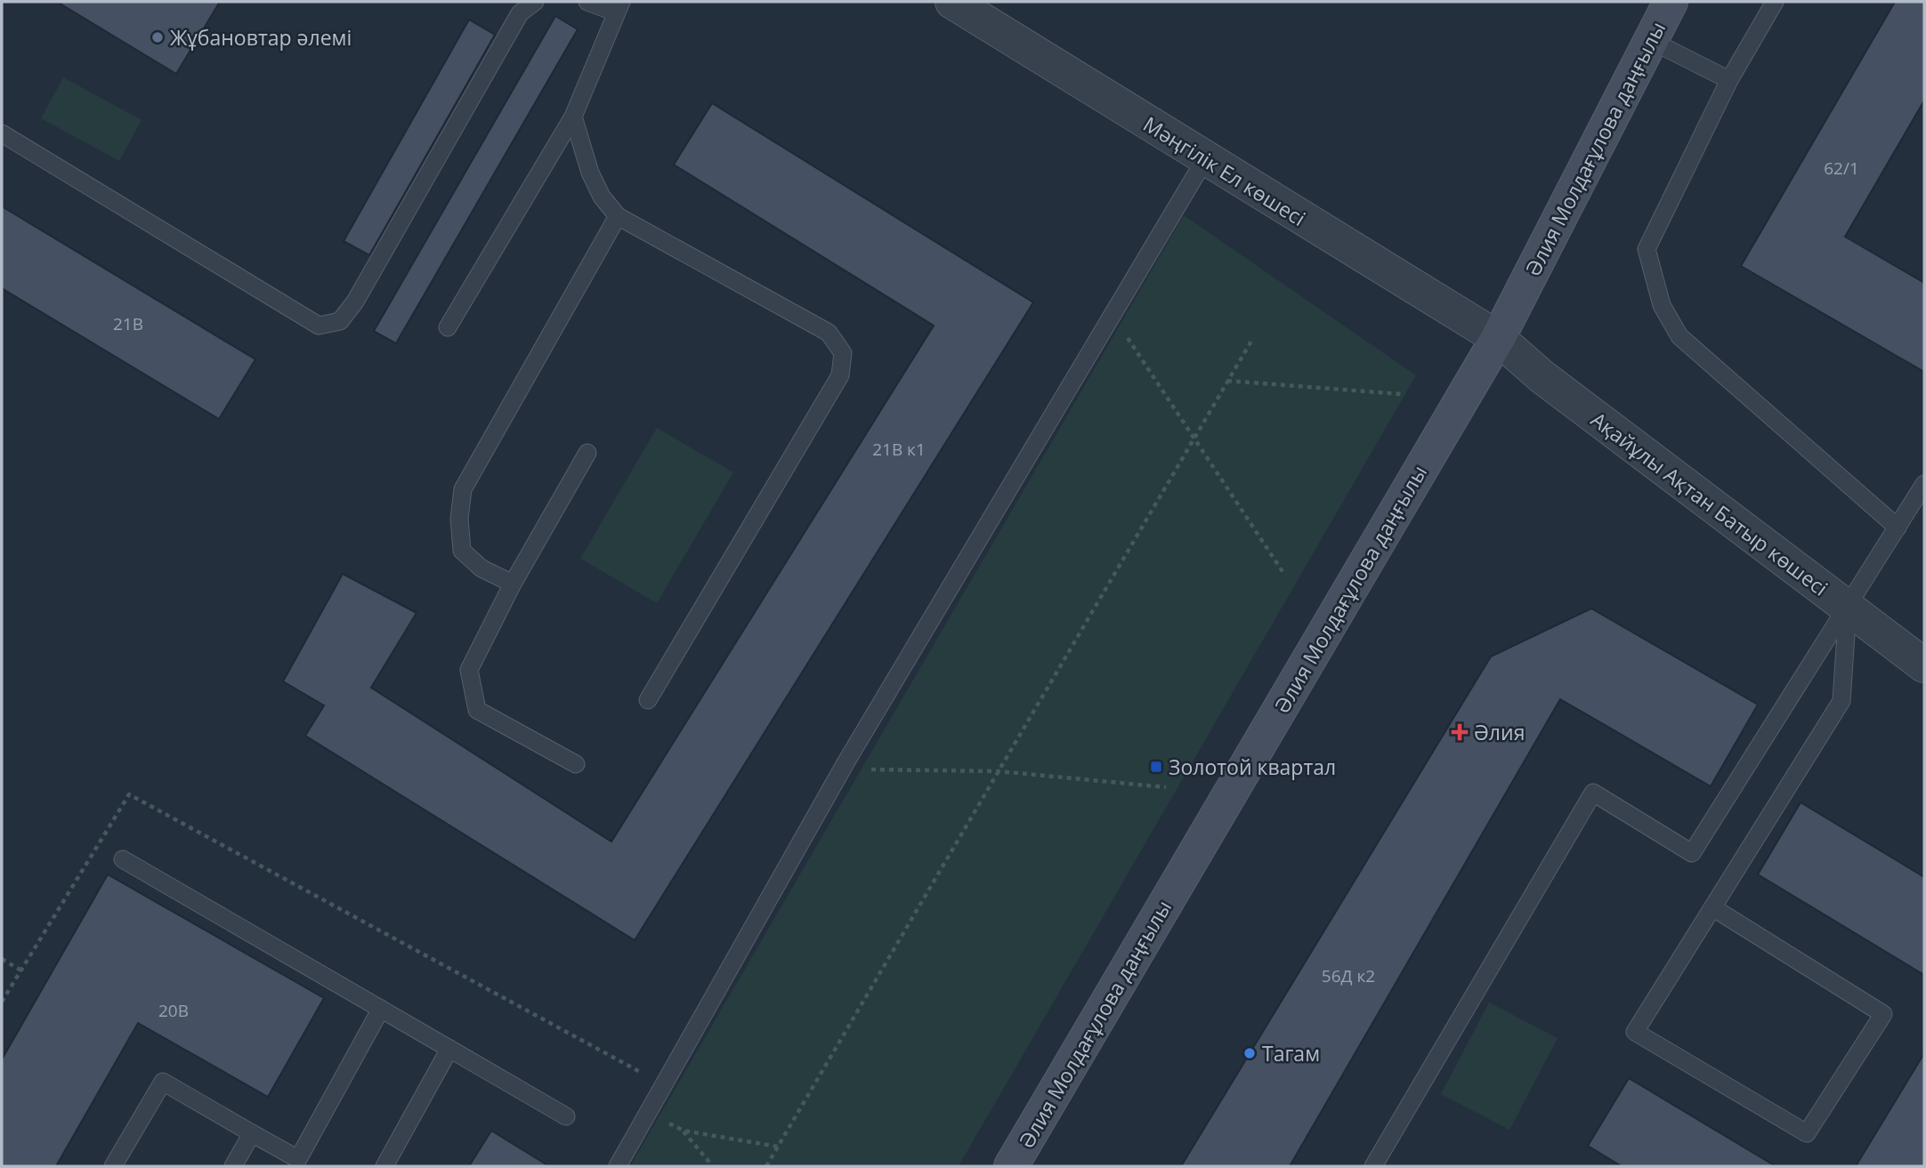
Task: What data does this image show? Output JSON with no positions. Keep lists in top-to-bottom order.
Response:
{
  "streets": {
    "main road": ["Әлия Молдағұлова даңғылы"],
    "street": ["Мәңгілік Ел көшесі", "Ақайұлы Ақтан Батыр көшесі"]
  },
  "crossings": [
    ["Әлия Молдағұлова даңғылы", "Мәңгілік Ел көшесі"],
    ["Әлия Молдағұлова даңғылы", "Ақайұлы Ақтан Батыр көшесі"],
    ["Мәңгілік Ел көшесі", "Ақайұлы Ақтан Батыр көшесі"]
  ],
  "places": {
    "other": ["Жұбановтар әлемі", "Тагам"],
    "health": ["Әлия"],
    "transit": ["Золотой квартал"]
  },
  "house_numbers": [
    "62/1",
    "21В",
    "21В к1",
    "56Д к2",
    "20В"
  ]
}
